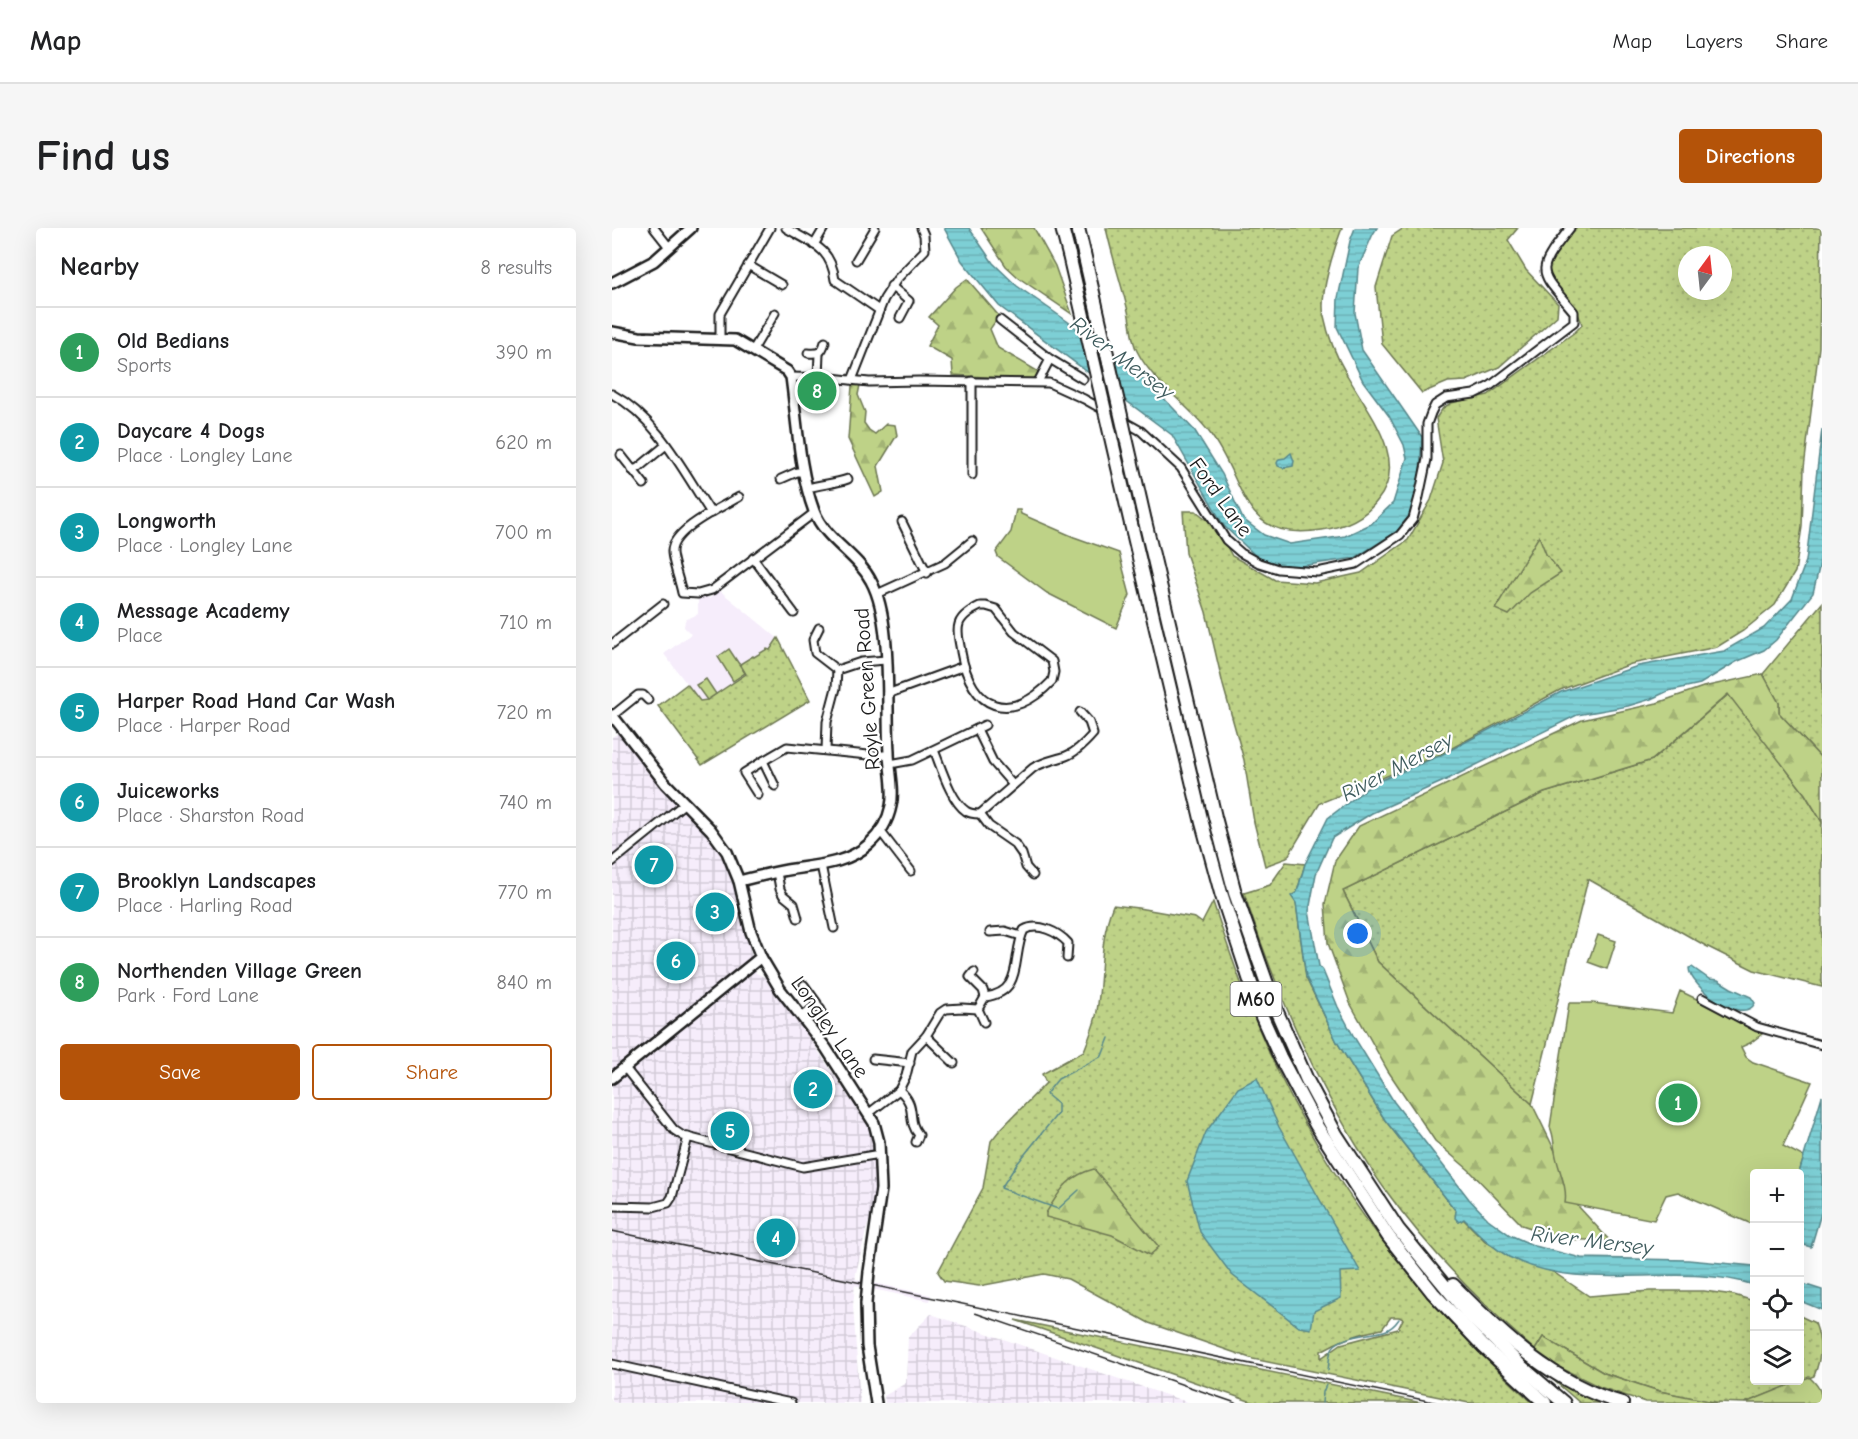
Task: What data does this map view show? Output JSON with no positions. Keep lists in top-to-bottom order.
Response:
{
  "streets": {
    "highway": ["M60"],
    "main road": ["Royle Green Road", "Longley Lane"],
    "street": ["Ford Lane"]
  },
  "crossings": [
    ["Ford Lane", "Royle Green Road"],
    ["Royle Green Road", "Longley Lane"]
  ],
  "water": ["River Mersey"],
  "north": "top",
  "page": {
    "header": "Map",
    "nav": ["Map", "Layers", "Share"],
    "buttons": [
      "Directions",
      ["Save", "Share"]
    ],
    "title": "Find us",
    "heading": ["Nearby", "8 results"],
    "list": [
      {
        "mark": "1",
        "name": "Old Bedians",
        "note": "Sports",
        "value": "390 m"
      },
      {
        "mark": "2",
        "name": "Daycare 4 Dogs",
        "note": "Place · Longley Lane",
        "value": "620 m"
      },
      {
        "mark": "3",
        "name": "Longworth",
        "note": "Place · Longley Lane",
        "value": "700 m"
      },
      {
        "mark": "4",
        "name": "Message Academy",
        "note": "Place",
        "value": "710 m"
      },
      {
        "mark": "5",
        "name": "Harper Road Hand Car Wash",
        "note": "Place · Harper Road",
        "value": "720 m"
      },
      {
        "mark": "6",
        "name": "Juiceworks",
        "note": "Place · Sharston Road",
        "value": "740 m"
      },
      {
        "mark": "7",
        "name": "Brooklyn Landscapes",
        "note": "Place · Harling Road",
        "value": "770 m"
      },
      {
        "mark": "8",
        "name": "Northenden Village Green",
        "note": "Park · Ford Lane",
        "value": "840 m"
      }
    ],
    "pins": [
      "8",
      "7",
      "3",
      "6",
      "2",
      "1",
      "5",
      "4"
    ],
    "map_buttons": ["+", "−"]
  }
}
